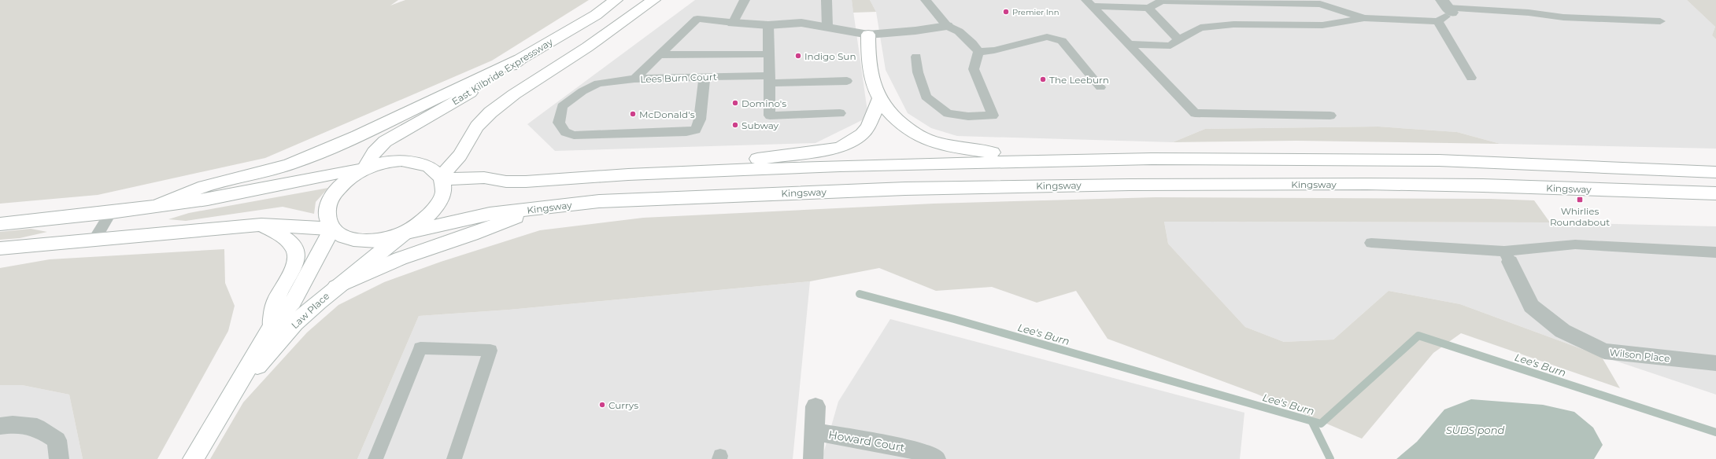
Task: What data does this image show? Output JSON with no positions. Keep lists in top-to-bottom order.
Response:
{
  "streets": {
    "main road": ["East Kilbride Expressway", "Kingsway", "Law Place"],
    "street": ["Wilson Place", "Howard Court"],
    "lane": ["Lees Burn Court"]
  },
  "crossings": [
    ["East Kilbride Expressway", "Kingsway"],
    ["East Kilbride Expressway", "Law Place"],
    ["Kingsway", "Law Place"]
  ],
  "water": ["Lee's Burn", "SUDS pond"],
  "places": {
    "other": [
      "Premier Inn",
      "Indigo Sun",
      "The Leeburn",
      "Domino's",
      "McDonald's",
      "Subway",
      "Currys"
    ],
    "transit": ["Whirlies Roundabout"]
  }
}
